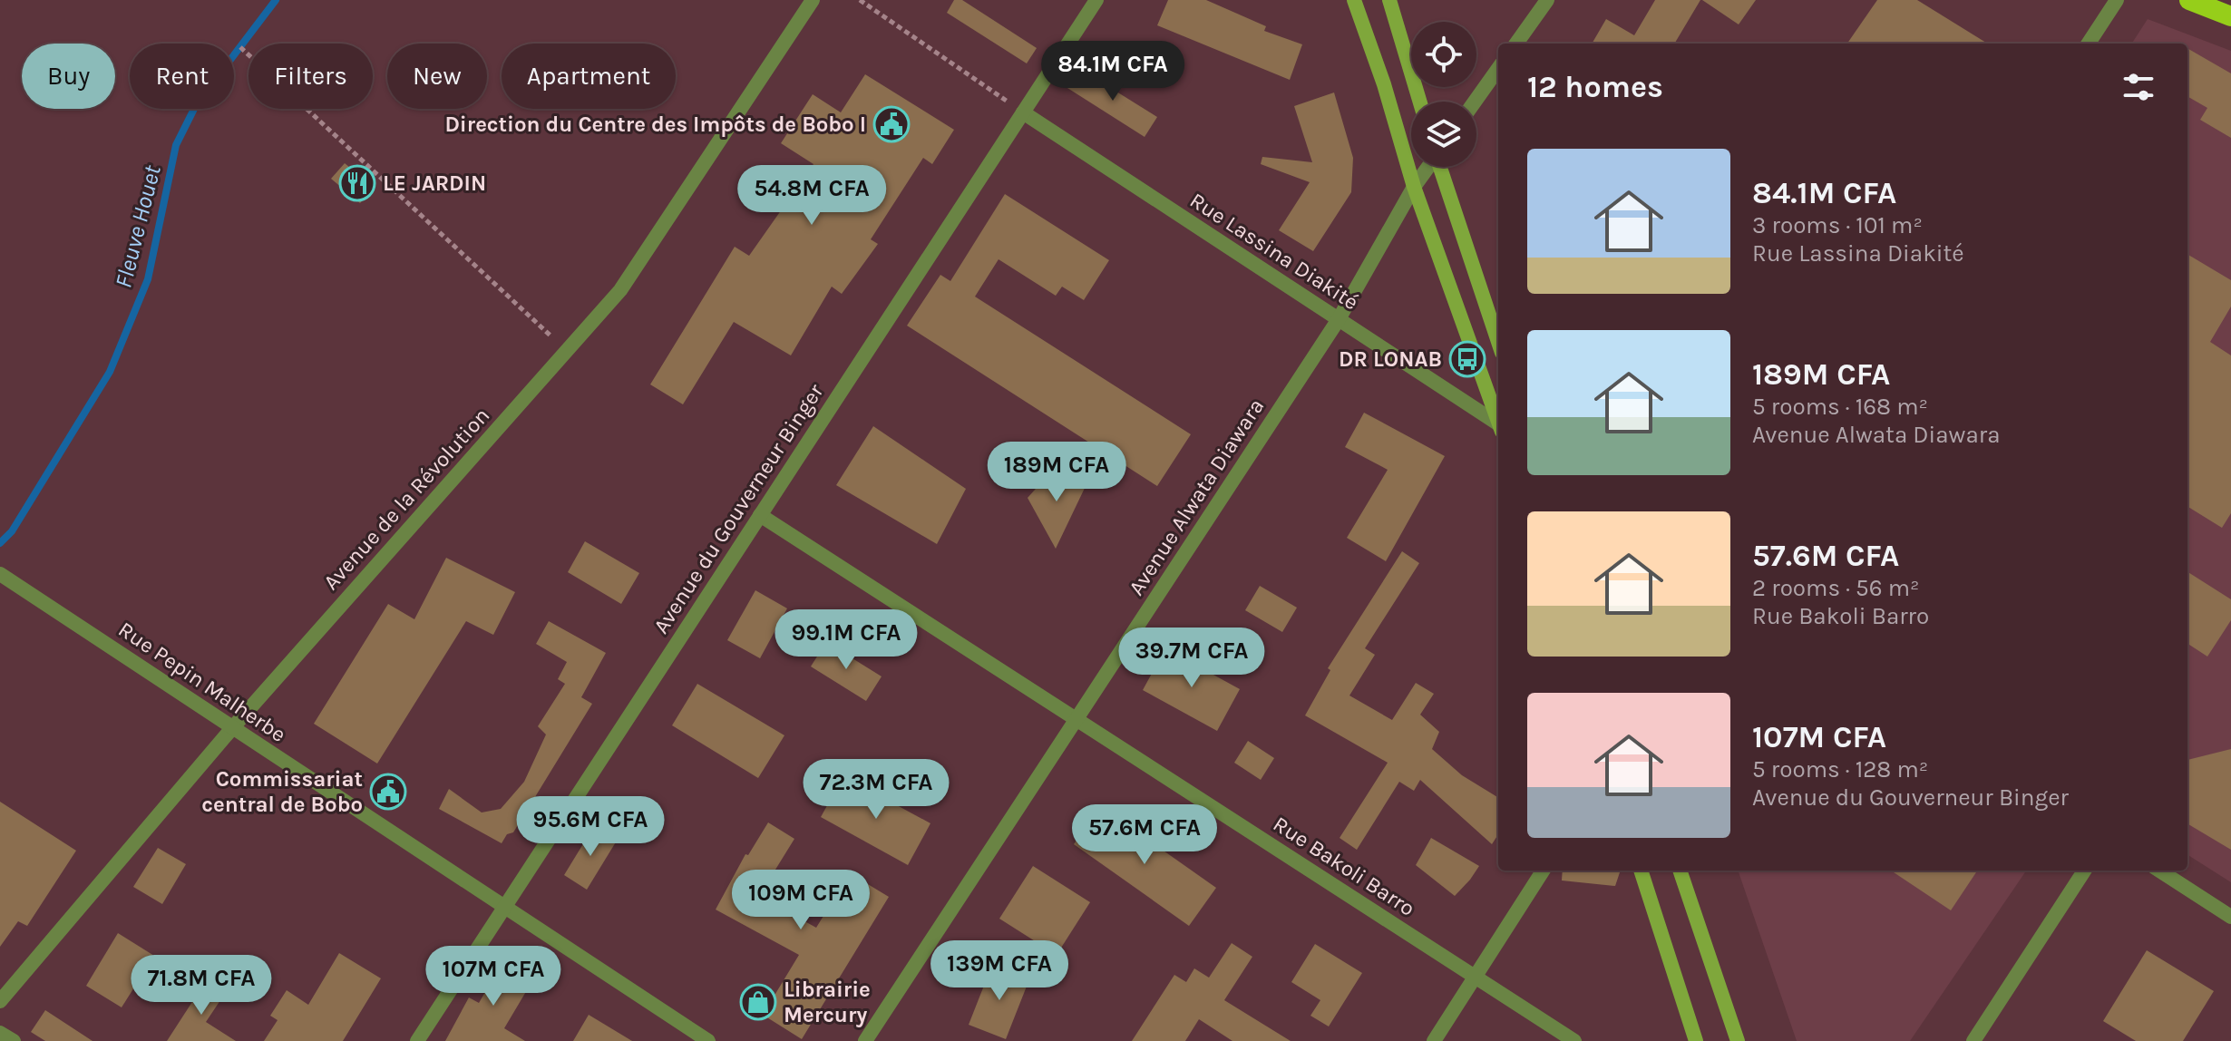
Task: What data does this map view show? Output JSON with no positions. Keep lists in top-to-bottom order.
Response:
{
  "streets": {
    "street": [
      "Rue Lassina Diakité",
      "Avenue Alwata Diawara",
      "Avenue de la Révolution",
      "Avenue du Gouverneur Binger",
      "Rue Pepin Malherbe",
      "Rue Bakoli Barro"
    ]
  },
  "crossings": [
    ["Rue Lassina Diakité", "Avenue Alwata Diawara"],
    ["Rue Lassina Diakité", "Avenue du Gouverneur Binger"],
    ["Avenue Alwata Diawara", "Rue Bakoli Barro"],
    ["Avenue de la Révolution", "Rue Pepin Malherbe"],
    ["Avenue du Gouverneur Binger", "Rue Pepin Malherbe"],
    ["Avenue du Gouverneur Binger", "Rue Bakoli Barro"]
  ],
  "water": ["Fleuve Houet"],
  "places": {
    "public building": ["Direction du Centre des Impôts de Bobo I", "Commissariat central de Bobo"],
    "restaurant": ["LE JARDIN"],
    "bus stop": ["DR LONAB"],
    "shop": ["Librairie Mercury"]
  },
  "page": {
    "price": [
      "84.1M CFA",
      "54.8M CFA",
      "189M CFA",
      "99.1M CFA",
      "39.7M CFA",
      "72.3M CFA",
      "95.6M CFA",
      "57.6M CFA",
      "109M CFA",
      "139M CFA",
      "107M CFA",
      "71.8M CFA"
    ],
    "chip": [
      "Buy",
      "Rent",
      "Filters",
      "New",
      "Apartment"
    ],
    "heading": "12 homes",
    "list": [
      {
        "name": "84.1M CFA",
        "note": "3 rooms · 101 m² · Rue Lassina Diakité"
      },
      {
        "name": "189M CFA",
        "note": "5 rooms · 168 m² · Avenue Alwata Diawara"
      },
      {
        "name": "57.6M CFA",
        "note": "2 rooms · 56 m² · Rue Bakoli Barro"
      },
      {
        "name": "107M CFA",
        "note": "5 rooms · 128 m² · Avenue du Gouverneur Binger"
      }
    ]
  }
}
